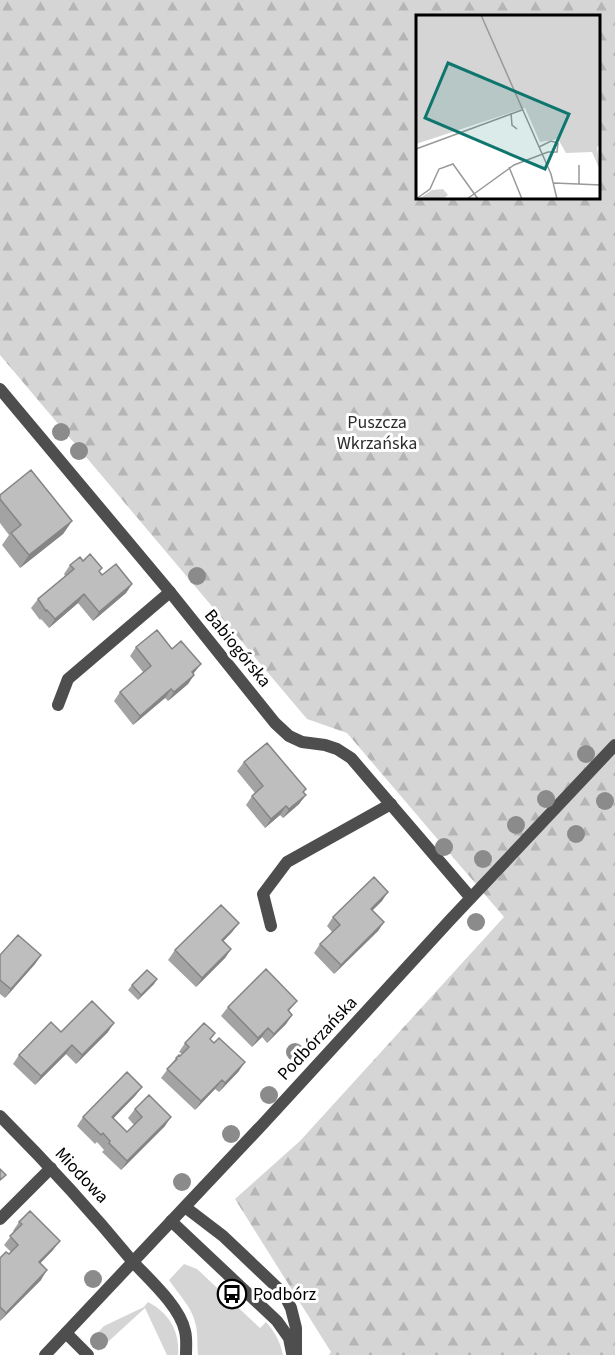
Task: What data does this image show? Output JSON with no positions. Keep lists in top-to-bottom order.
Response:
{
  "streets": {
    "street": ["Babiogórska", "Podbórzańska", "Miodowa"]
  },
  "crossings": [
    ["Babiogórska", "Podbórzańska"],
    ["Podbórzańska", "Miodowa"]
  ],
  "parks": ["Puszcza Wkrzańska"],
  "places": {
    "bus stop": ["Podbórz"]
  }
}
